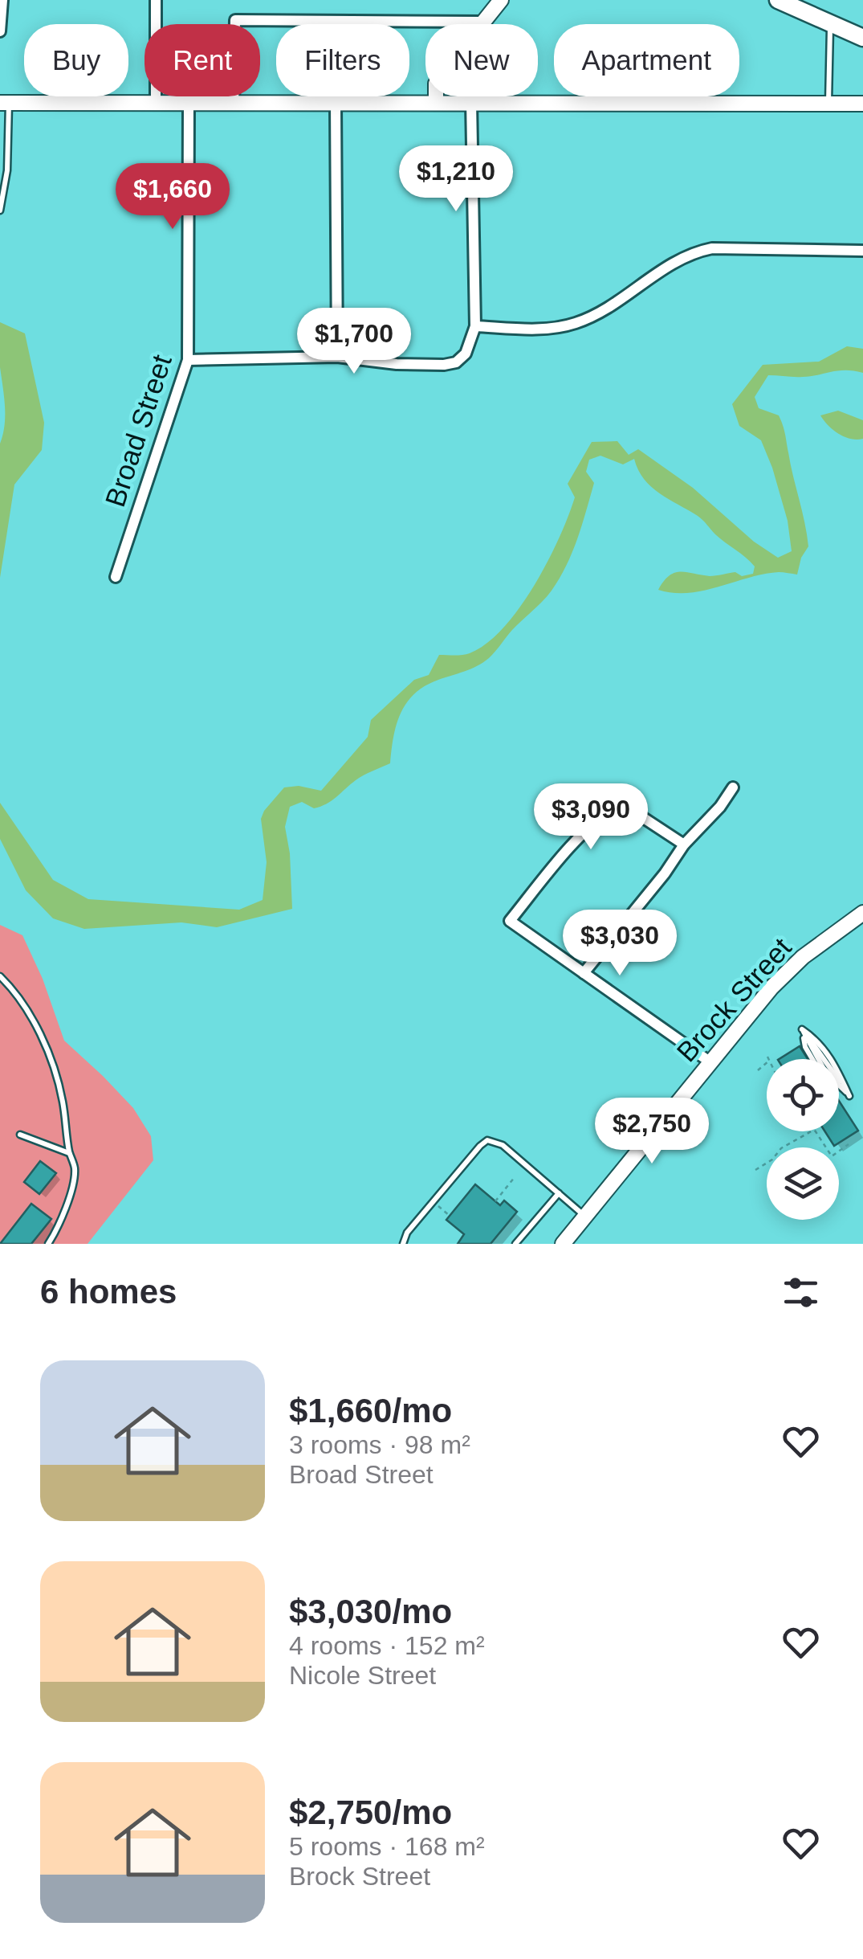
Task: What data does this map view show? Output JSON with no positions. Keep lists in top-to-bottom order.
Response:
{
  "streets": {
    "street": ["Broad Street", "Brock Street"]
  },
  "page": {
    "chip": [
      "Buy",
      "Rent",
      "Filters",
      "New",
      "Apartment"
    ],
    "price": [
      "$1,210",
      "$1,660",
      "$1,700",
      "$3,090",
      "$3,030",
      "$2,750"
    ],
    "heading": "6 homes",
    "list": [
      {
        "name": "$1,660/mo",
        "note": "3 rooms · 98 m² · Broad Street"
      },
      {
        "name": "$3,030/mo",
        "note": "4 rooms · 152 m² · Nicole Street"
      },
      {
        "name": "$2,750/mo",
        "note": "5 rooms · 168 m² · Brock Street"
      }
    ]
  }
}
